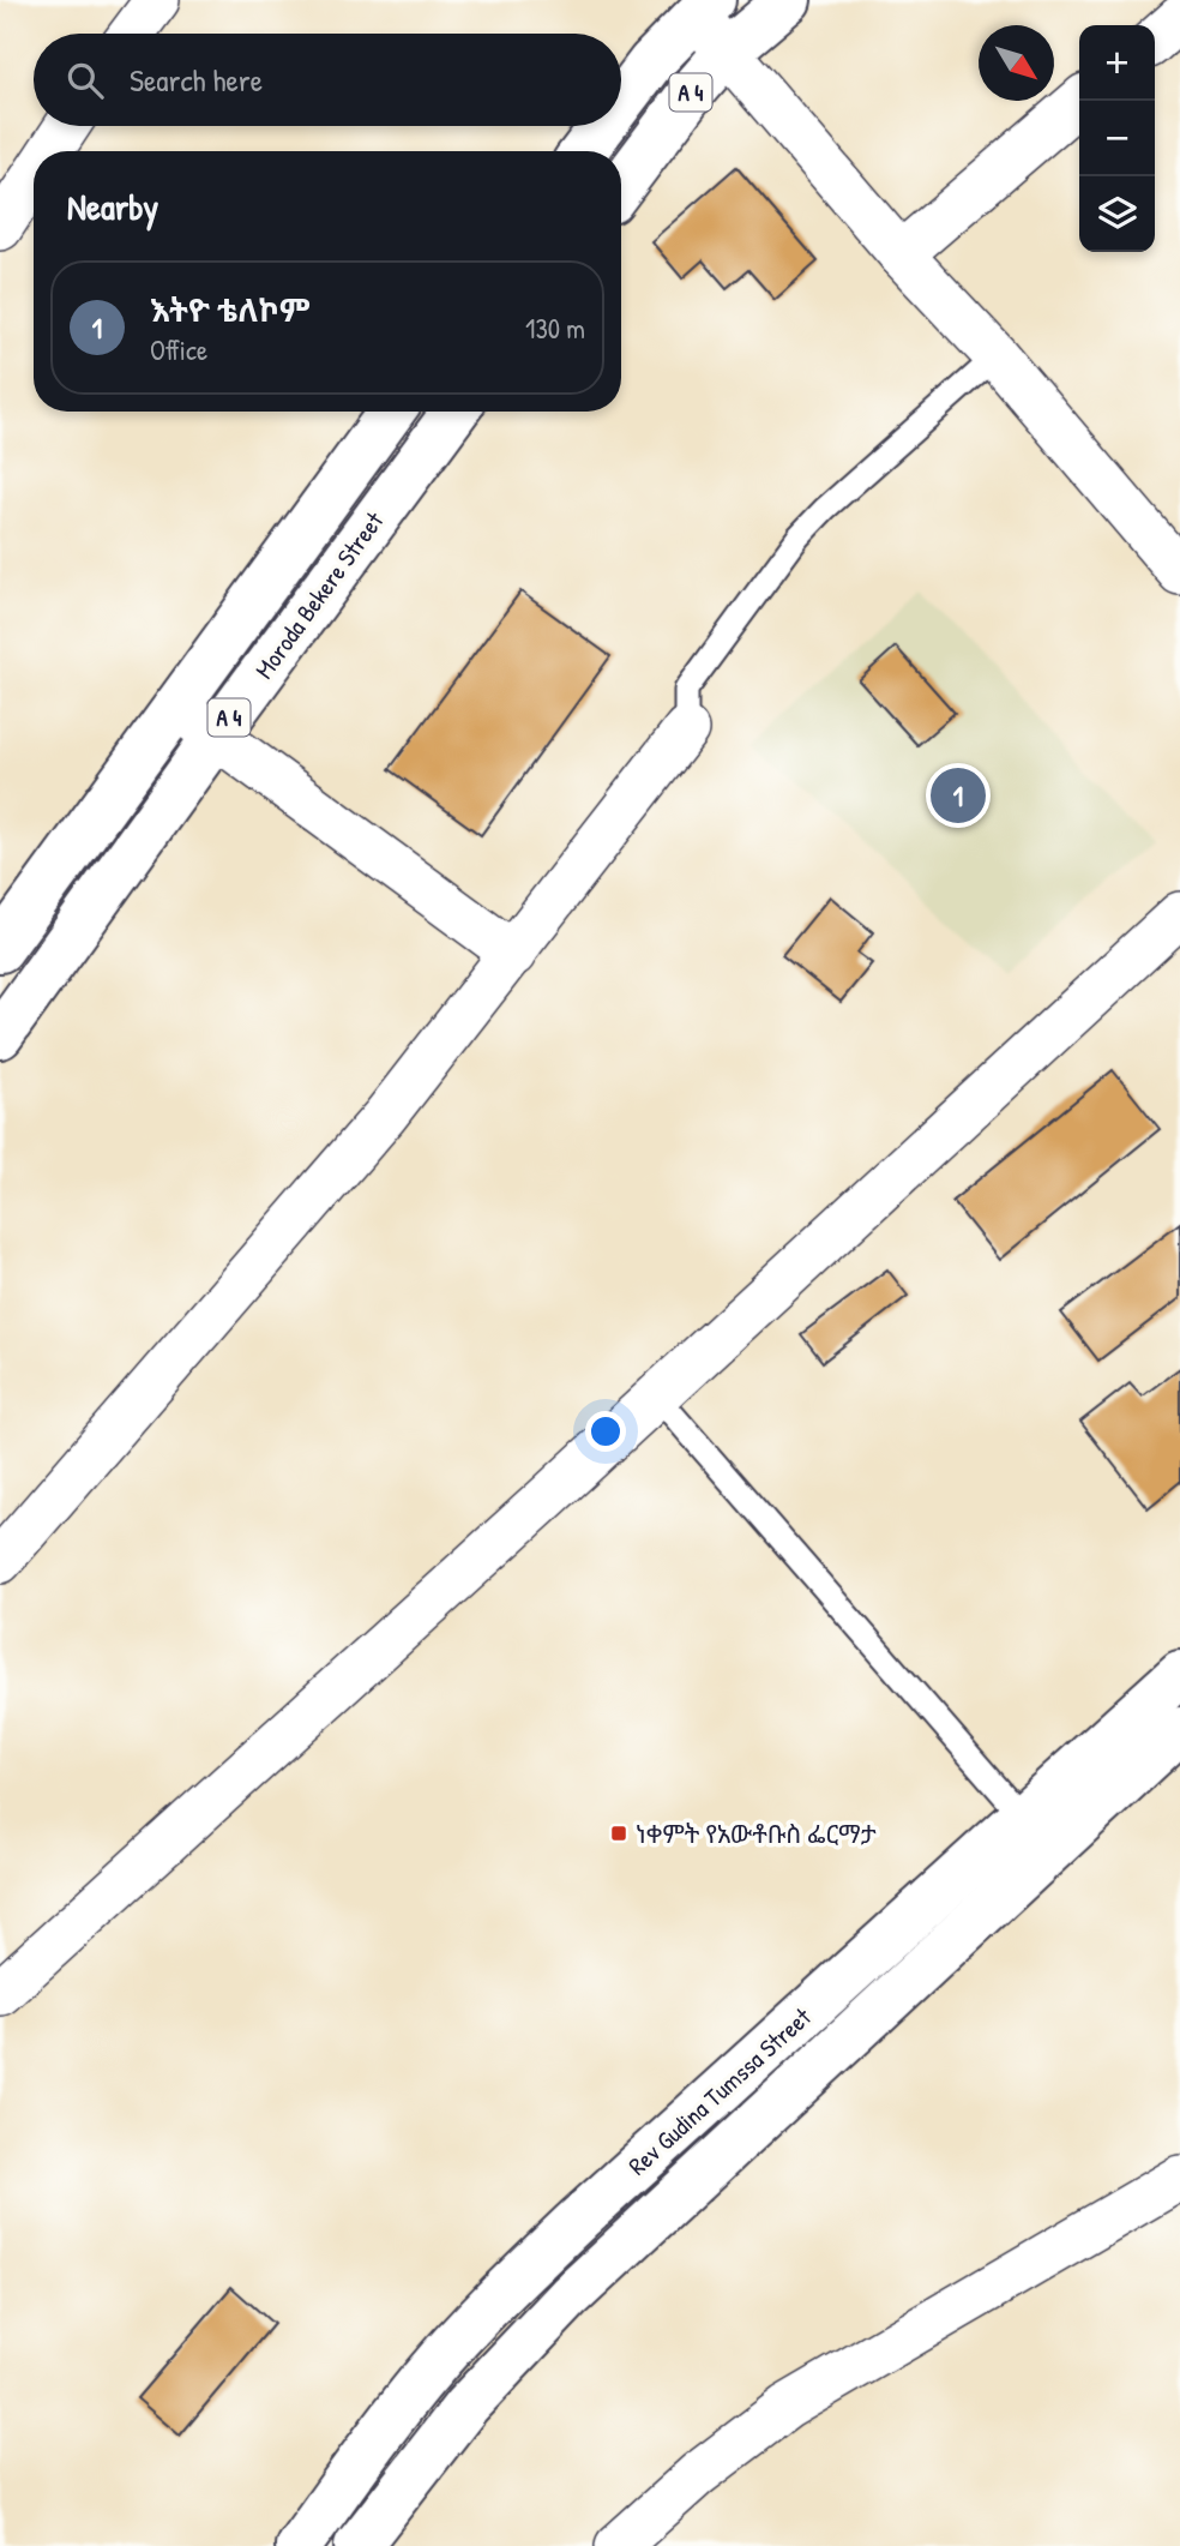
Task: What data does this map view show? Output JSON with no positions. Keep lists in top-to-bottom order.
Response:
{
  "streets": {
    "main road": ["A 4", "Moroda Bekere Street", "Rev Gudina Tumssa Street"]
  },
  "places": {
    "transit": ["ነቀምት የአውቶቡስ ፌርማታ"]
  },
  "north": "bottom right",
  "page": {
    "map_buttons": ["+", "−"],
    "search": "Search here",
    "heading": "Nearby",
    "list": [
      {
        "mark": "1",
        "name": "እትዮ ቴለኮም",
        "note": "Office",
        "value": "130 m"
      }
    ],
    "pins": "1"
  }
}
